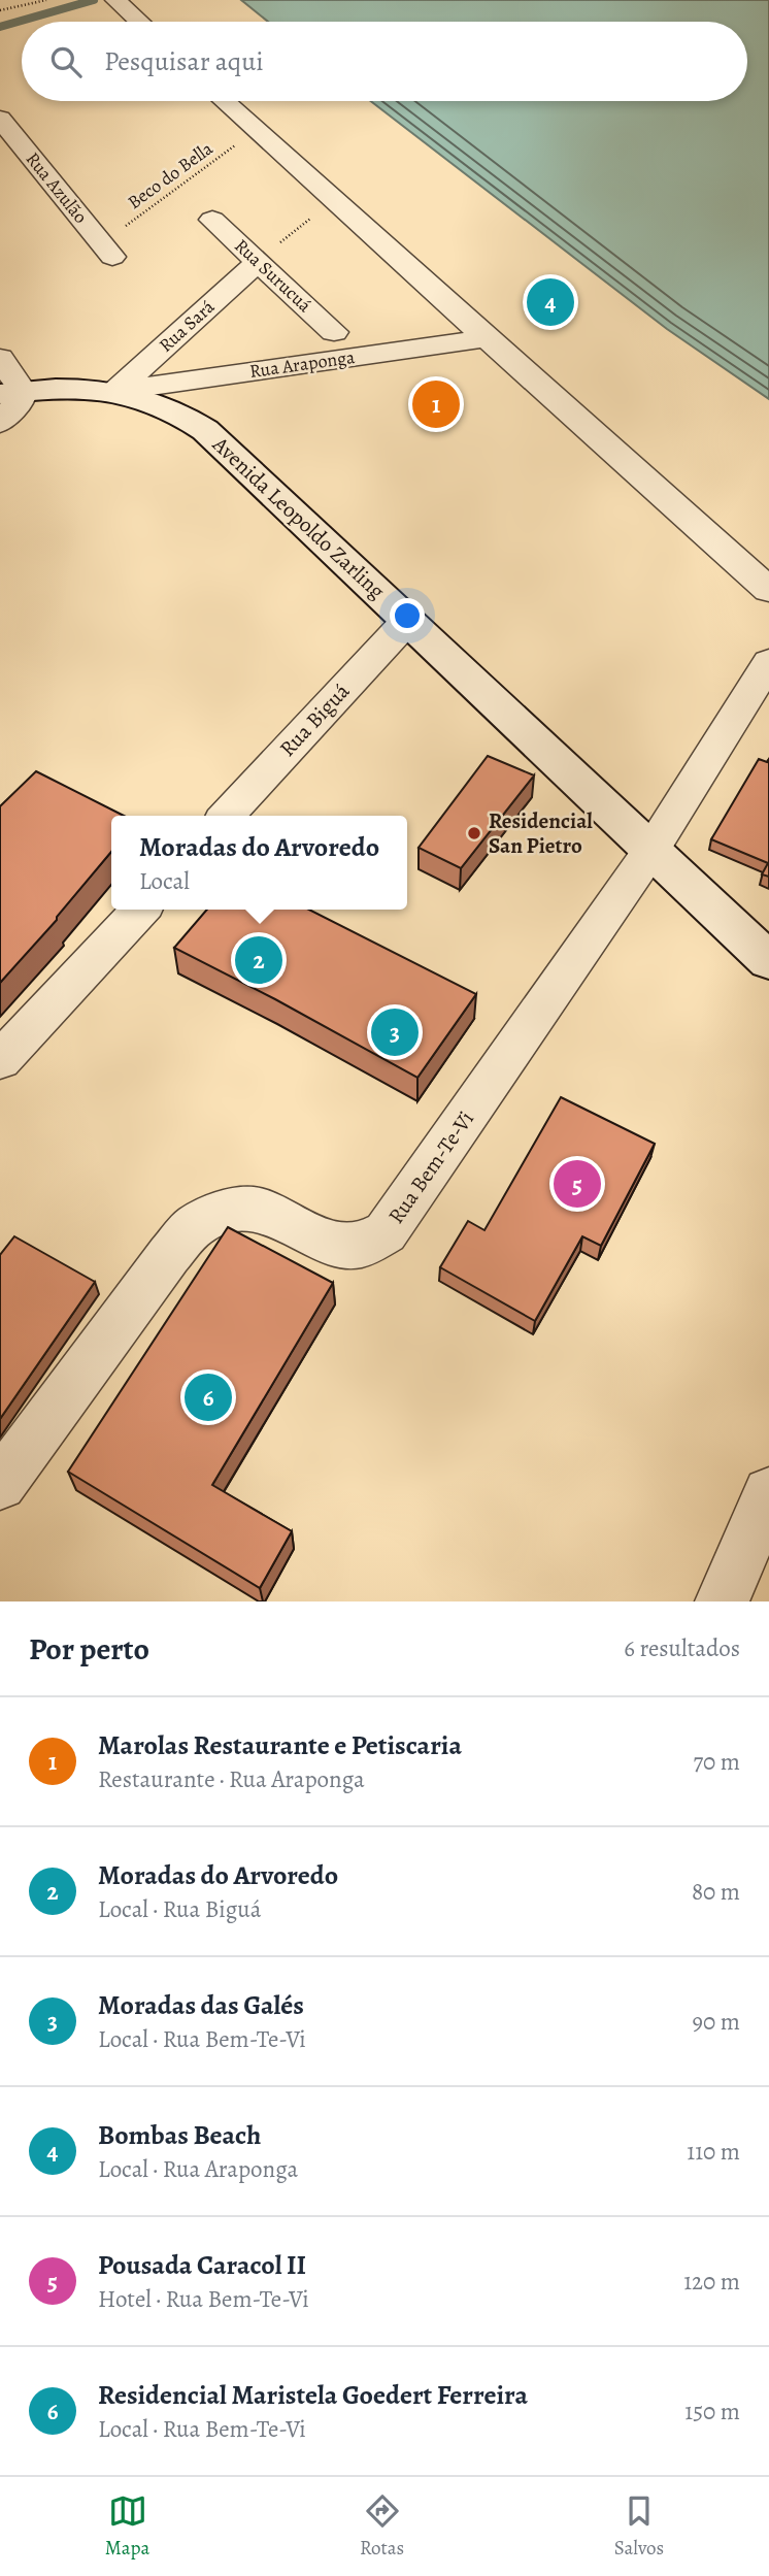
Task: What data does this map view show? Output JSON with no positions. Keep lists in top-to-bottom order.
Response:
{
  "streets": {
    "main road": ["Avenida Leopoldo Zarling"],
    "street": [
      "Rua Azulão",
      "Rua Surucuá",
      "Rua Sará",
      "Rua Araponga",
      "Rua Biguá",
      "Rua Bem-Te-Vi"
    ],
    "path": ["Beco do Bella"]
  },
  "crossings": [
    ["Beco do Bella", "Rua Azulão"],
    ["Rua Surucuá", "Rua Sará"],
    ["Rua Sará", "Rua Araponga"],
    ["Rua Sará", "Avenida Leopoldo Zarling"],
    ["Rua Araponga", "Avenida Leopoldo Zarling"],
    ["Avenida Leopoldo Zarling", "Rua Biguá"],
    ["Avenida Leopoldo Zarling", "Rua Bem-Te-Vi"]
  ],
  "places": ["Residencial San Pietro"],
  "page": {
    "search": "Pesquisar aqui",
    "pins": [
      "4",
      "1",
      "2",
      "3",
      "5",
      "6"
    ],
    "popup": ["Moradas do Arvoredo", "Local"],
    "heading": ["Por perto", "6 resultados"],
    "list": [
      {
        "mark": "1",
        "name": "Marolas Restaurante e Petiscaria",
        "note": "Restaurante · Rua Araponga",
        "value": "70 m"
      },
      {
        "mark": "2",
        "name": "Moradas do Arvoredo",
        "note": "Local · Rua Biguá",
        "value": "80 m"
      },
      {
        "mark": "3",
        "name": "Moradas das Galés",
        "note": "Local · Rua Bem-Te-Vi",
        "value": "90 m"
      },
      {
        "mark": "4",
        "name": "Bombas Beach",
        "note": "Local · Rua Araponga",
        "value": "110 m"
      },
      {
        "mark": "5",
        "name": "Pousada Caracol II",
        "note": "Hotel · Rua Bem-Te-Vi",
        "value": "120 m"
      },
      {
        "mark": "6",
        "name": "Residencial Maristela Goedert Ferreira",
        "note": "Local · Rua Bem-Te-Vi",
        "value": "150 m"
      }
    ],
    "nav": ["Mapa", "Rotas", "Salvos"]
  }
}
